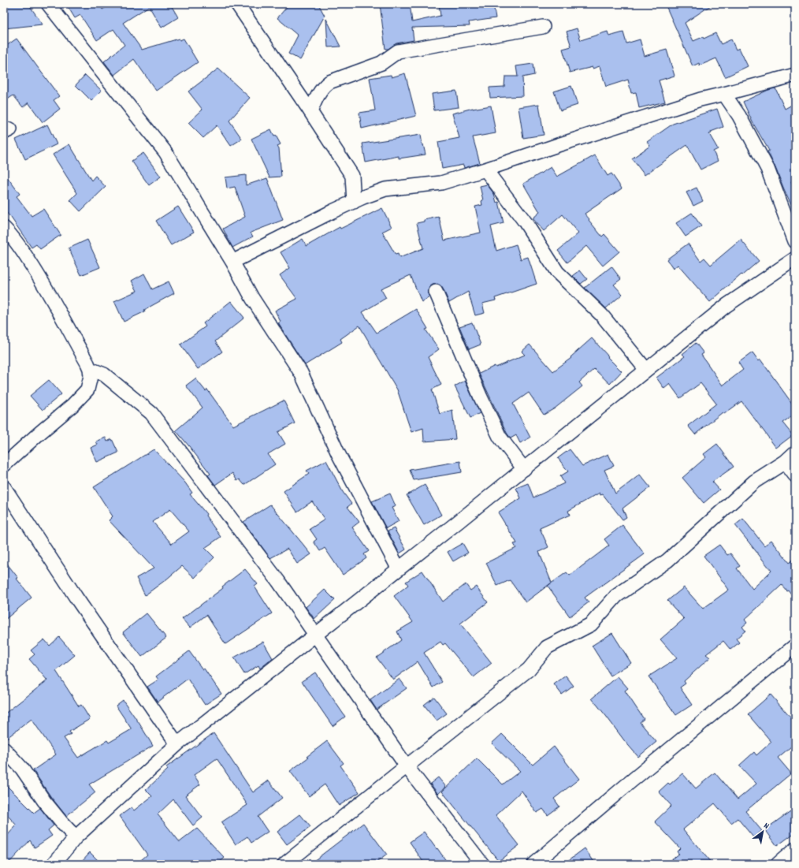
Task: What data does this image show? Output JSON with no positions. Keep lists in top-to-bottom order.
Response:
{
  "north": "top right"
}
